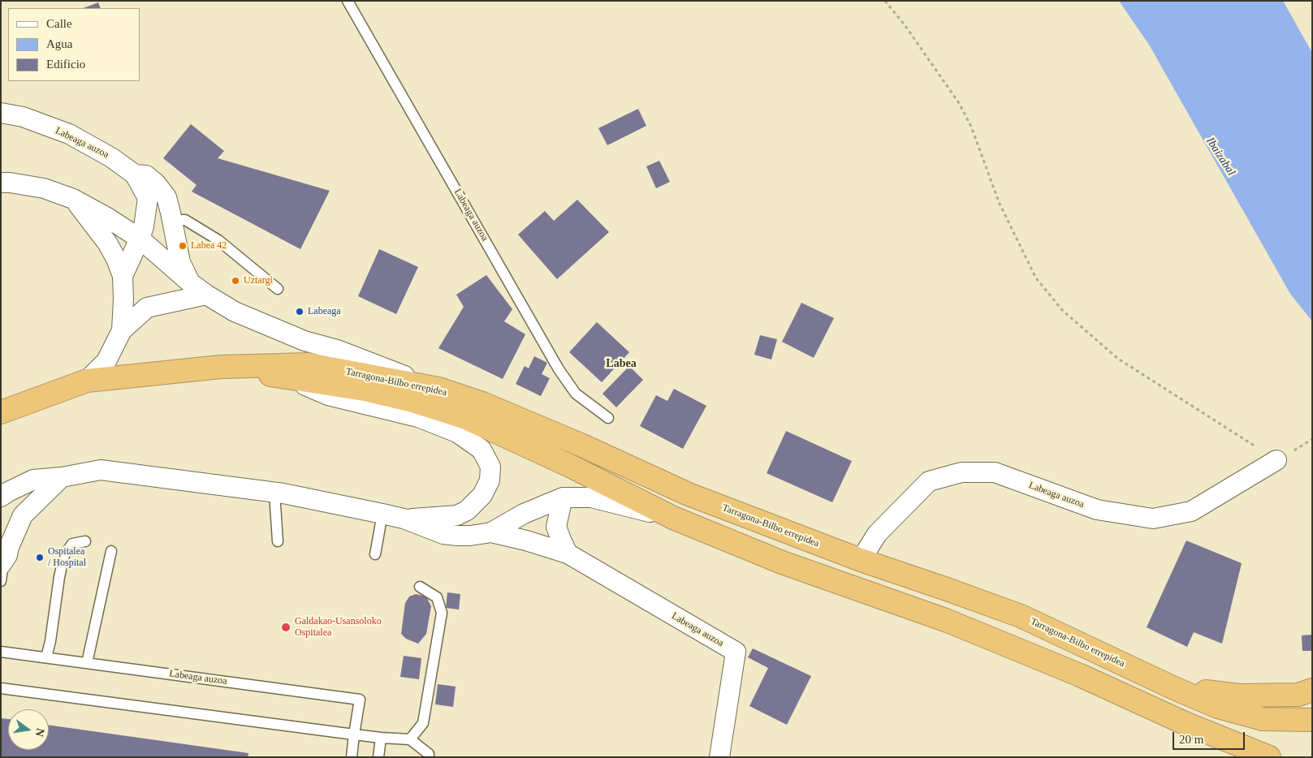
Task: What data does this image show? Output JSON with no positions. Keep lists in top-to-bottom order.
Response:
{
  "streets": {
    "highway": ["Tarragona-Bilbo errepidea"],
    "street": ["Labeaga auzoa"]
  },
  "crossings": [
    ["Labeaga auzoa", "Tarragona-Bilbo errepidea"]
  ],
  "districts": ["Labea"],
  "water": ["Ibaizabal"],
  "places": [
    "Labea 42",
    "Uztargi",
    "Labeaga",
    "Ospitalea / Hospital",
    "Galdakao-Usansoloko Ospitalea"
  ],
  "legend": ["Calle", "Agua", "Edificio"],
  "scale_bar": "20 m",
  "north": "right"
}
